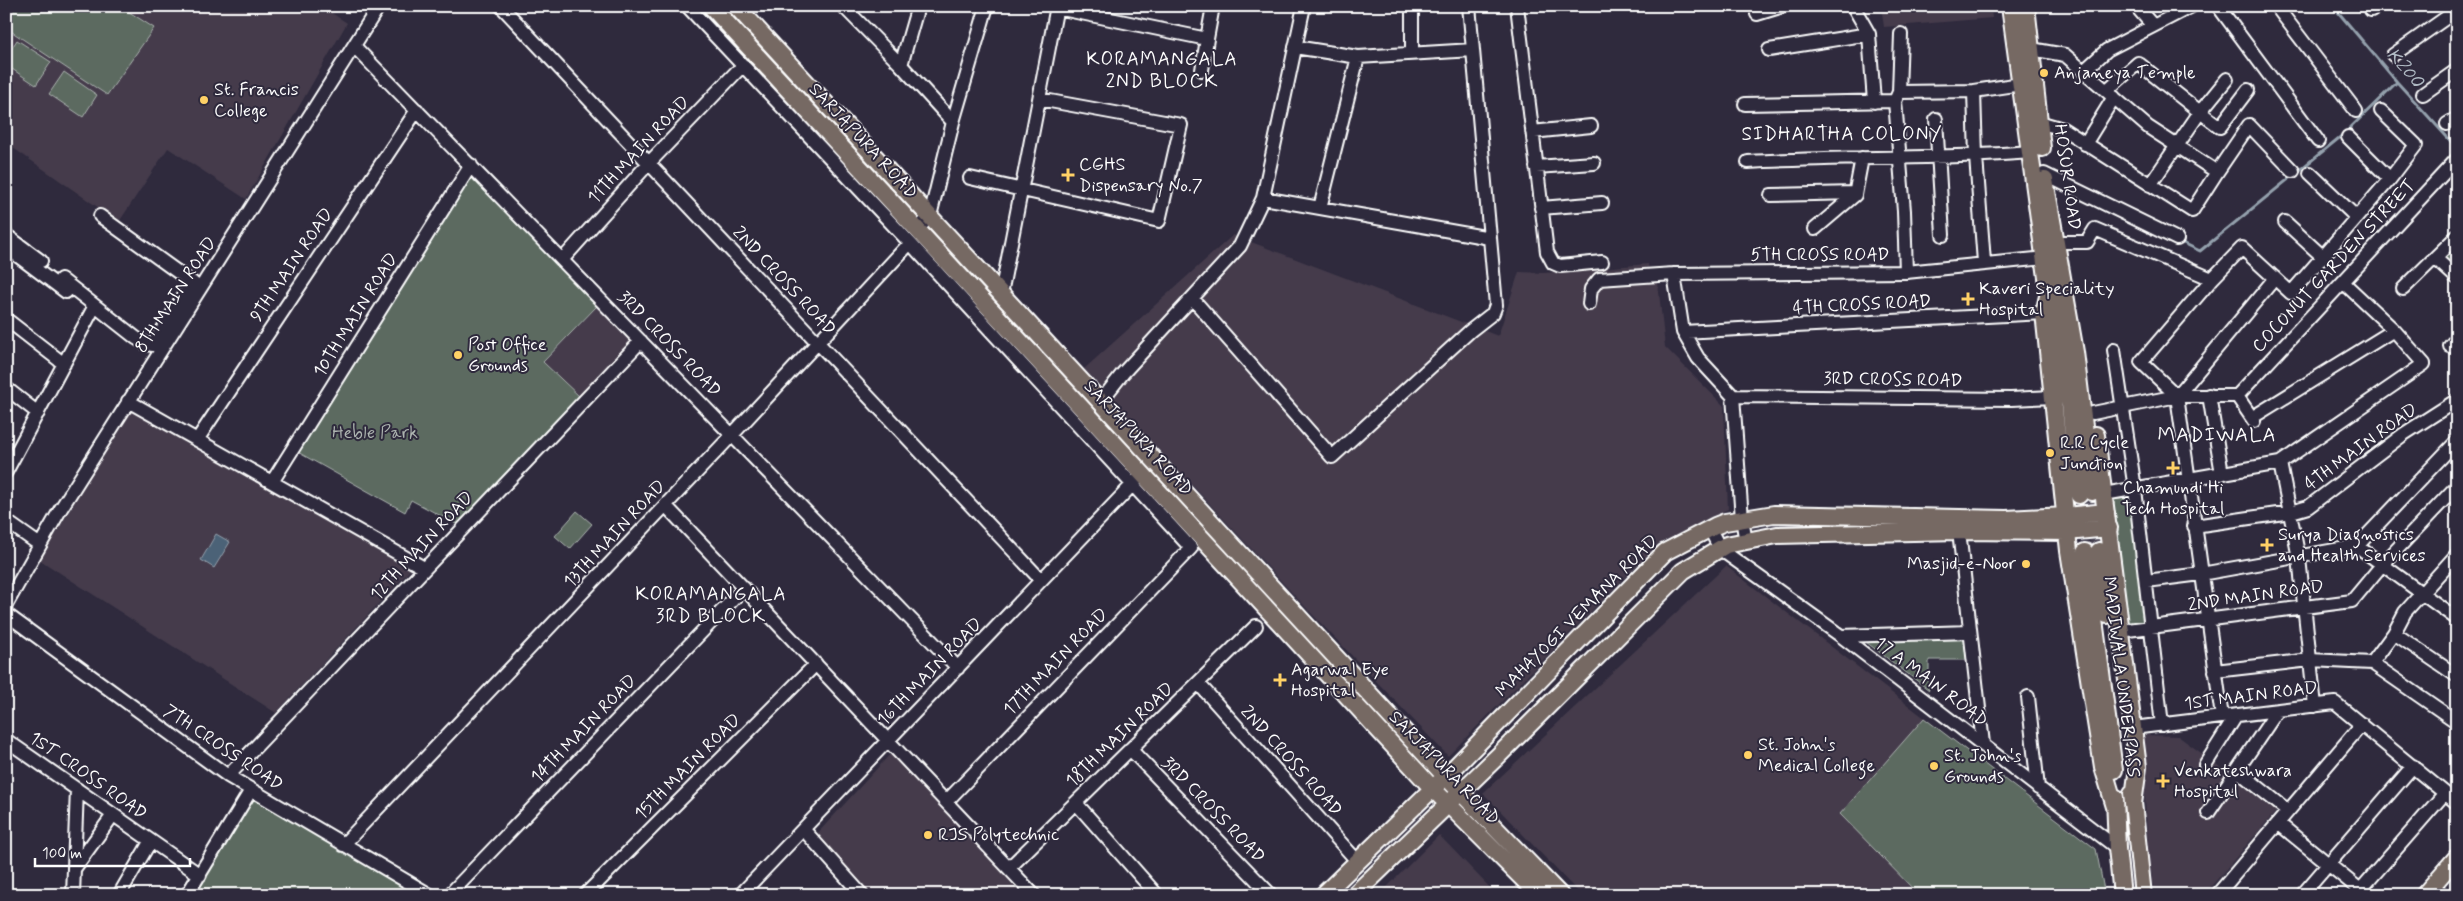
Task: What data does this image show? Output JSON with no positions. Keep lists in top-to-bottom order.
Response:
{
  "streets": {
    "main road": [
      "SARJAPURA ROAD",
      "HOSUR ROAD",
      "MAHAYOGI VEMANA ROAD",
      "MADIWALA UNDERPASS"
    ],
    "street": [
      "11TH MAIN ROAD",
      "5TH CROSS ROAD",
      "9TH MAIN ROAD",
      "COCONUT GARDEN STREET",
      "2ND CROSS ROAD",
      "8TH MAIN ROAD",
      "4TH CROSS ROAD",
      "10TH MAIN ROAD",
      "3RD CROSS ROAD",
      "4TH MAIN ROAD",
      "13TH MAIN ROAD",
      "12TH MAIN ROAD",
      "2ND MAIN ROAD",
      "17TH MAIN ROAD",
      "16TH MAIN ROAD",
      "17 A MAIN ROAD",
      "1ST MAIN ROAD",
      "14TH MAIN ROAD",
      "18TH MAIN ROAD",
      "7TH CROSS ROAD",
      "15TH MAIN ROAD",
      "1ST CROSS ROAD"
    ]
  },
  "crossings": [
    ["SARJAPURA ROAD", "11TH MAIN ROAD"],
    ["SARJAPURA ROAD", "13TH MAIN ROAD"],
    ["SARJAPURA ROAD", "MAHAYOGI VEMANA ROAD"],
    ["SARJAPURA ROAD", "17TH MAIN ROAD"],
    ["SARJAPURA ROAD", "16TH MAIN ROAD"],
    ["SARJAPURA ROAD", "18TH MAIN ROAD"],
    ["11TH MAIN ROAD", "2ND CROSS ROAD"],
    ["11TH MAIN ROAD", "3RD CROSS ROAD"],
    ["9TH MAIN ROAD", "3RD CROSS ROAD"],
    ["2ND CROSS ROAD", "13TH MAIN ROAD"],
    ["2ND CROSS ROAD", "MAHAYOGI VEMANA ROAD"],
    ["2ND CROSS ROAD", "16TH MAIN ROAD"],
    ["2ND CROSS ROAD", "18TH MAIN ROAD"],
    ["8TH MAIN ROAD", "3RD CROSS ROAD"],
    ["10TH MAIN ROAD", "3RD CROSS ROAD"],
    ["3RD CROSS ROAD", "13TH MAIN ROAD"],
    ["3RD CROSS ROAD", "12TH MAIN ROAD"],
    ["3RD CROSS ROAD", "16TH MAIN ROAD"],
    ["3RD CROSS ROAD", "18TH MAIN ROAD"],
    ["13TH MAIN ROAD", "7TH CROSS ROAD"],
    ["12TH MAIN ROAD", "7TH CROSS ROAD"],
    ["MAHAYOGI VEMANA ROAD", "17 A MAIN ROAD"]
  ],
  "districts": [
    "KORAMANGALA 2ND BLOCK",
    "SIDHARTHA COLONY",
    "MADIWALA",
    "KORAMANGALA 3RD BLOCK"
  ],
  "water": ["K200"],
  "parks": ["Heble Park"],
  "places": {
    "other": [
      "Anjaneya Temple",
      "St. Francis College",
      "Post Office Grounds",
      "R.R Cycle Junction",
      "Masjid-e-Noor",
      "St. John's Medical College",
      "St. John's Grounds",
      "RJS Polytechnic"
    ],
    "health": [
      "CGHS Dispensary No.7",
      "Kaveri Speciality Hospital",
      "Chamundi Hi Tech Hospital",
      "Surya Diagnostics and Health Services",
      "Agarwal Eye Hospital",
      "Venkateshwara Hospital"
    ]
  },
  "scale_bar": "100 m"
}
